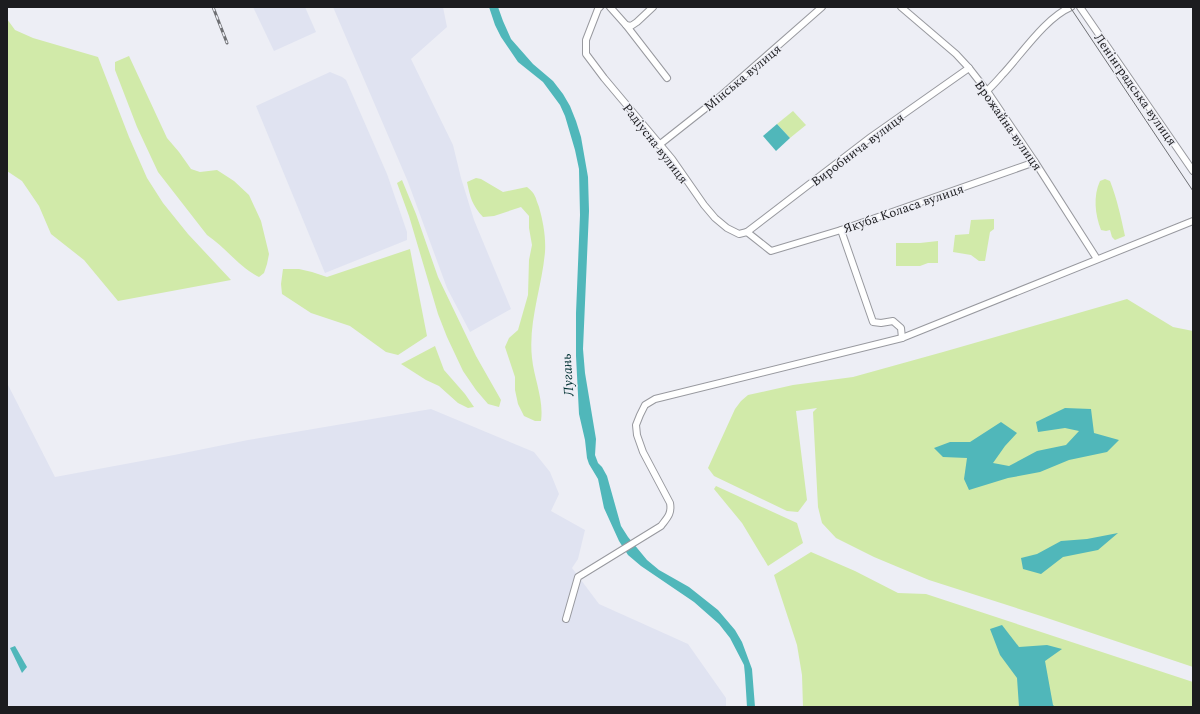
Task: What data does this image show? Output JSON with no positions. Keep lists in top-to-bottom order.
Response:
{
  "streets": {
    "street": [
      "Мінська вулиця",
      "Ленінградська вулиця",
      "Врожайна вулиця",
      "Радіусна вулиця",
      "Виробнича вулиця",
      "Якуба Коласа вулиця"
    ]
  },
  "crossings": [
    ["Мінська вулиця", "Радіусна вулиця"],
    ["Врожайна вулиця", "Виробнича вулиця"],
    ["Врожайна вулиця", "Якуба Коласа вулиця"],
    ["Радіусна вулиця", "Виробнича вулиця"],
    ["Радіусна вулиця", "Якуба Коласа вулиця"]
  ],
  "water": ["Лугань"]
}
